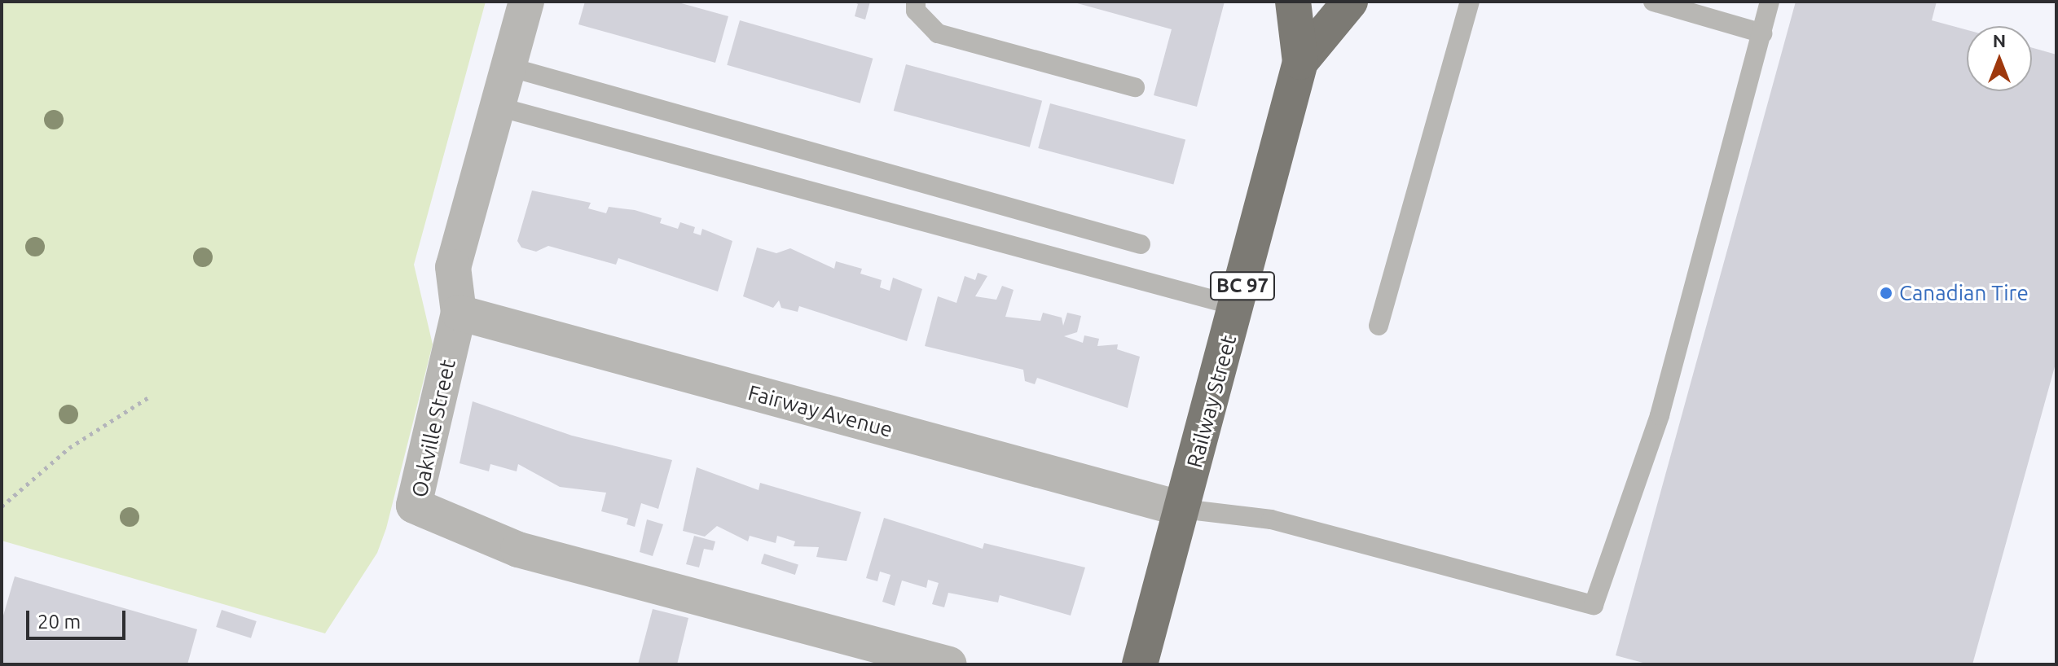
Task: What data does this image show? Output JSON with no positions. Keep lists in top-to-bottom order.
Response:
{
  "streets": {
    "highway": ["BC 97", "Railway Street"],
    "street": ["Fairway Avenue", "Oakville Street"]
  },
  "crossings": [
    ["Railway Street", "Fairway Avenue"],
    ["Fairway Avenue", "Oakville Street"]
  ],
  "places": ["Canadian Tire"],
  "scale_bar": "20 m",
  "north": "top"
}
